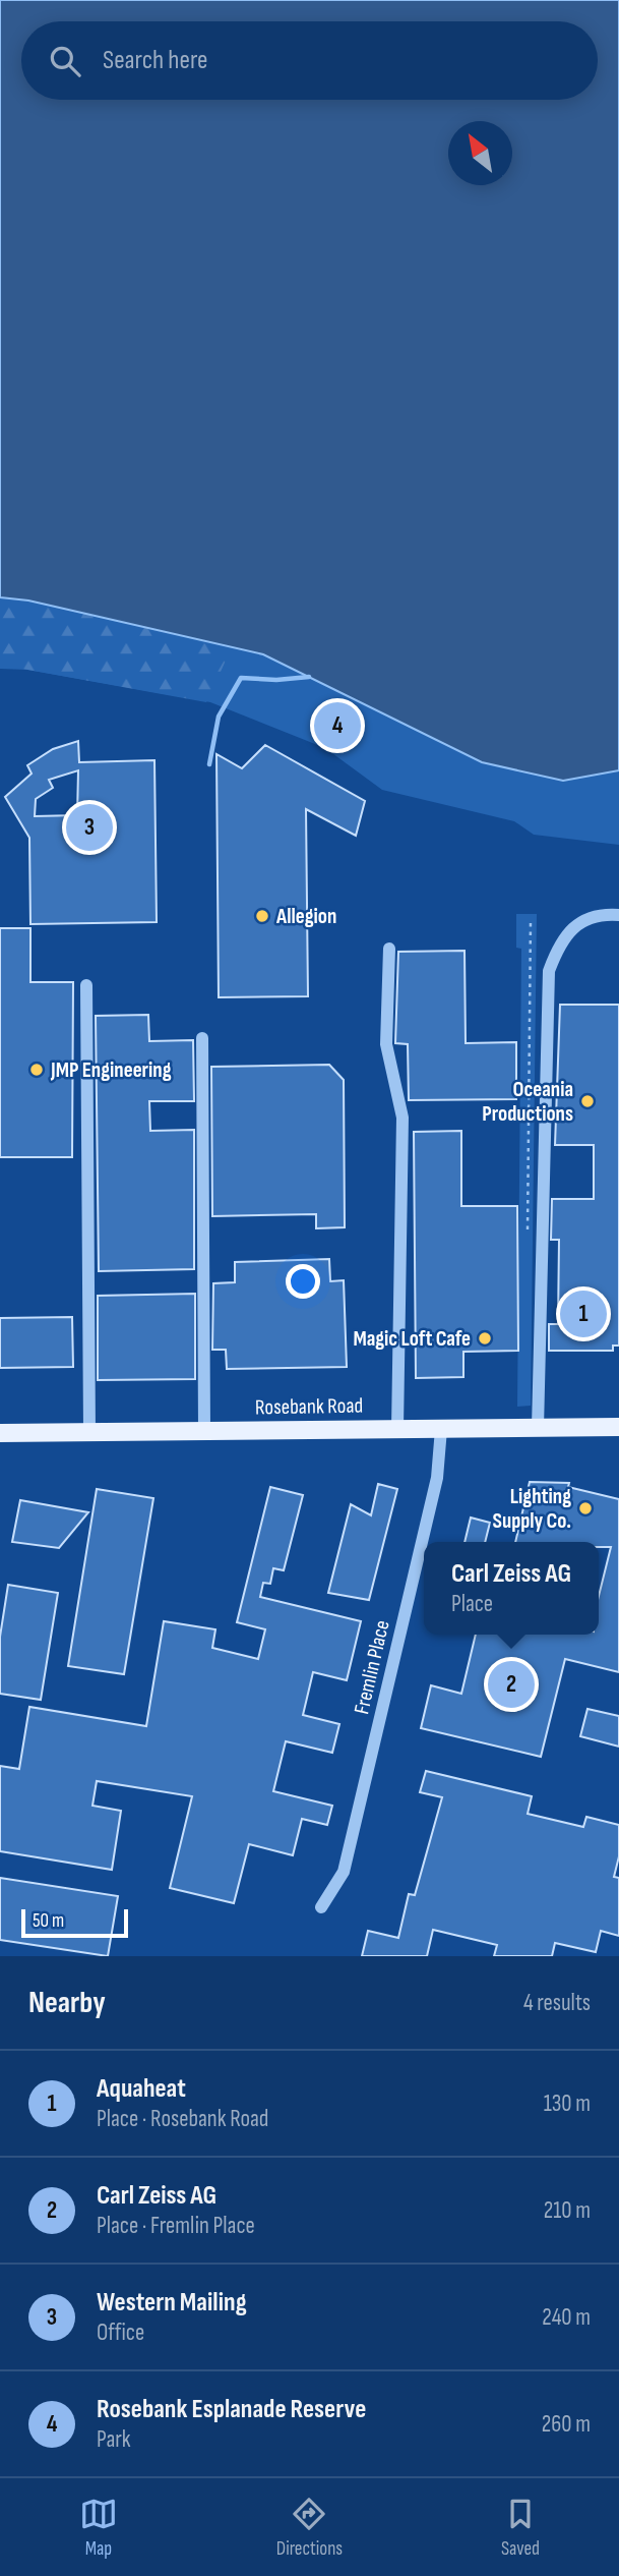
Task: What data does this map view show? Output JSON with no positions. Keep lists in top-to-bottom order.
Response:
{
  "streets": {
    "main road": ["Rosebank Road"],
    "street": ["Fremlin Place"]
  },
  "crossings": [
    ["Rosebank Road", "Fremlin Place"]
  ],
  "places": [
    "Allegion",
    "JMP Engineering",
    "Oceania Productions",
    "Magic Loft Cafe",
    "Lighting Supply Co."
  ],
  "scale_bar": "50 m",
  "north": "top left",
  "page": {
    "search": "Search here",
    "pins": [
      "4",
      "3",
      "1",
      "2"
    ],
    "popup": ["Carl Zeiss AG", "Place"],
    "scale": "50 m",
    "heading": ["Nearby", "4 results"],
    "list": [
      {
        "mark": "1",
        "name": "Aquaheat",
        "note": "Place · Rosebank Road",
        "value": "130 m"
      },
      {
        "mark": "2",
        "name": "Carl Zeiss AG",
        "note": "Place · Fremlin Place",
        "value": "210 m"
      },
      {
        "mark": "3",
        "name": "Western Mailing",
        "note": "Office",
        "value": "240 m"
      },
      {
        "mark": "4",
        "name": "Rosebank Esplanade Reserve",
        "note": "Park",
        "value": "260 m"
      }
    ],
    "nav": ["Map", "Directions", "Saved"]
  }
}
